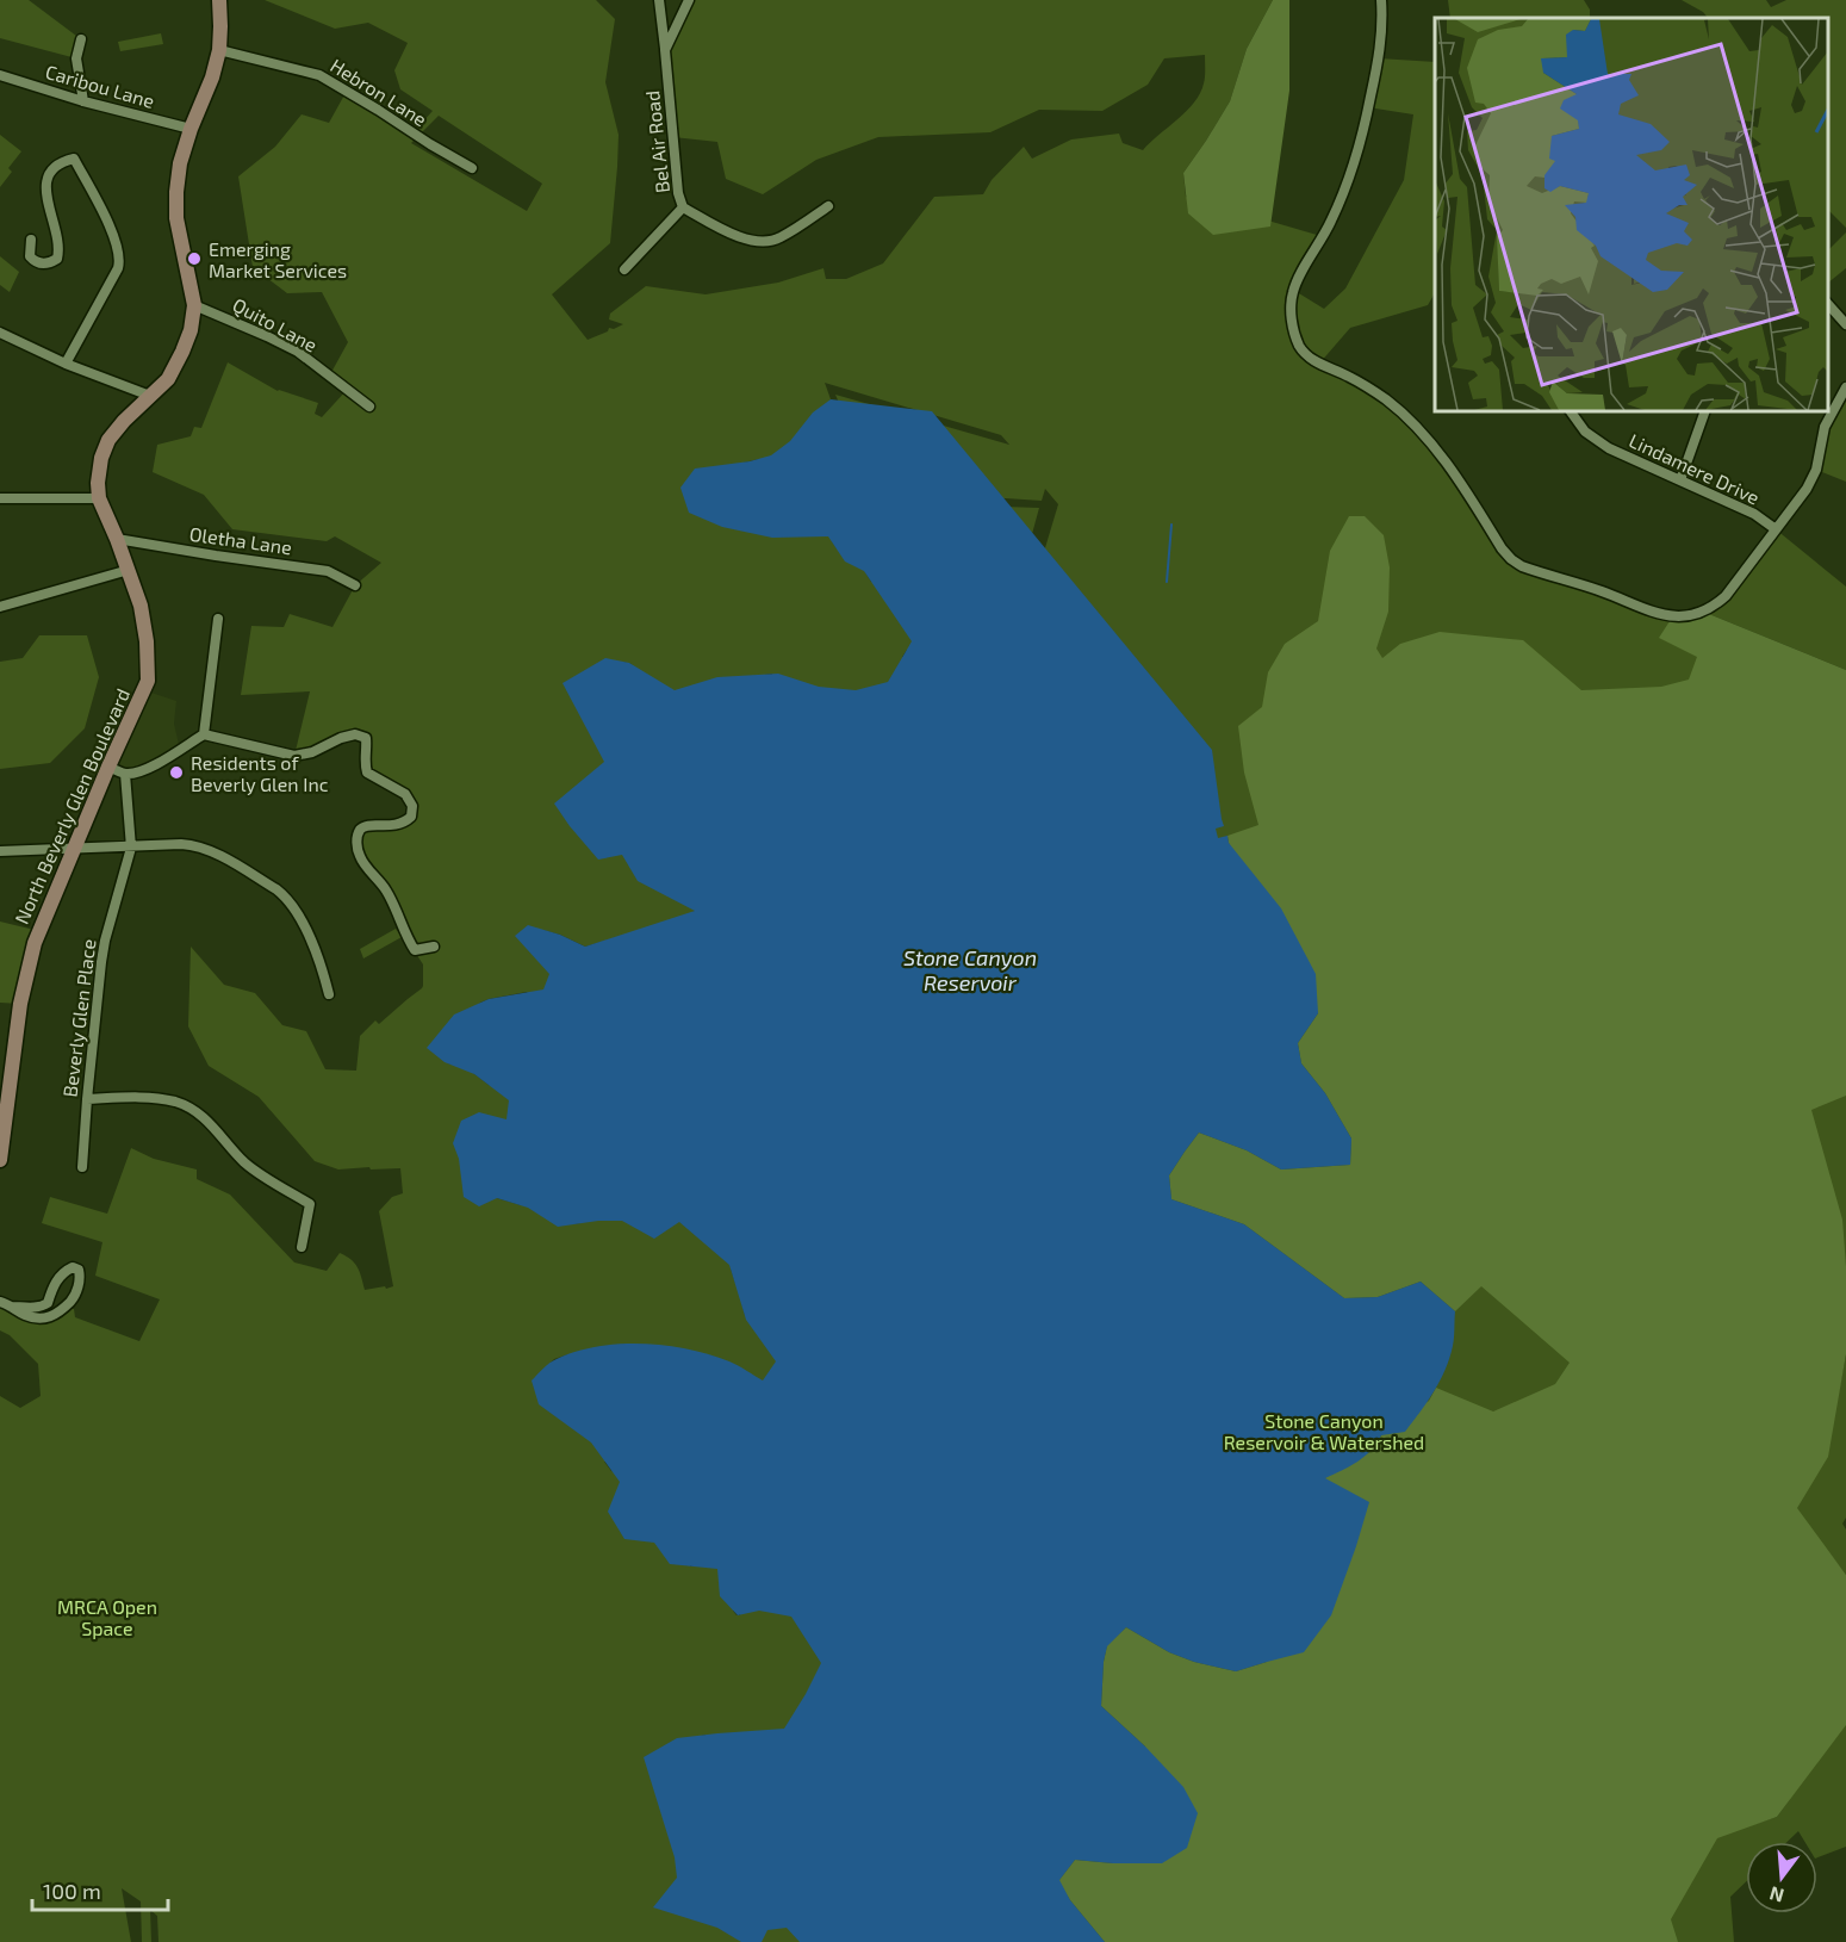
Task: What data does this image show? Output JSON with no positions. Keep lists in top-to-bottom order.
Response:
{
  "streets": {
    "main road": ["North Beverly Glen Boulevard"],
    "street": [
      "Caribou Lane",
      "Hebron Lane",
      "Bel Air Road",
      "Quito Lane",
      "Lindamere Drive",
      "Oletha Lane",
      "Beverly Glen Place"
    ]
  },
  "crossings": [
    ["Caribou Lane", "North Beverly Glen Boulevard"],
    ["Hebron Lane", "North Beverly Glen Boulevard"],
    ["Quito Lane", "North Beverly Glen Boulevard"],
    ["Oletha Lane", "North Beverly Glen Boulevard"]
  ],
  "water": ["Stone Canyon Reservoir"],
  "parks": ["Stone Canyon Reservoir & Watershed", "MRCA Open Space"],
  "places": ["Emerging Market Services", "Residents of Beverly Glen Inc"],
  "scale_bar": "100 m",
  "north": "bottom"
}
